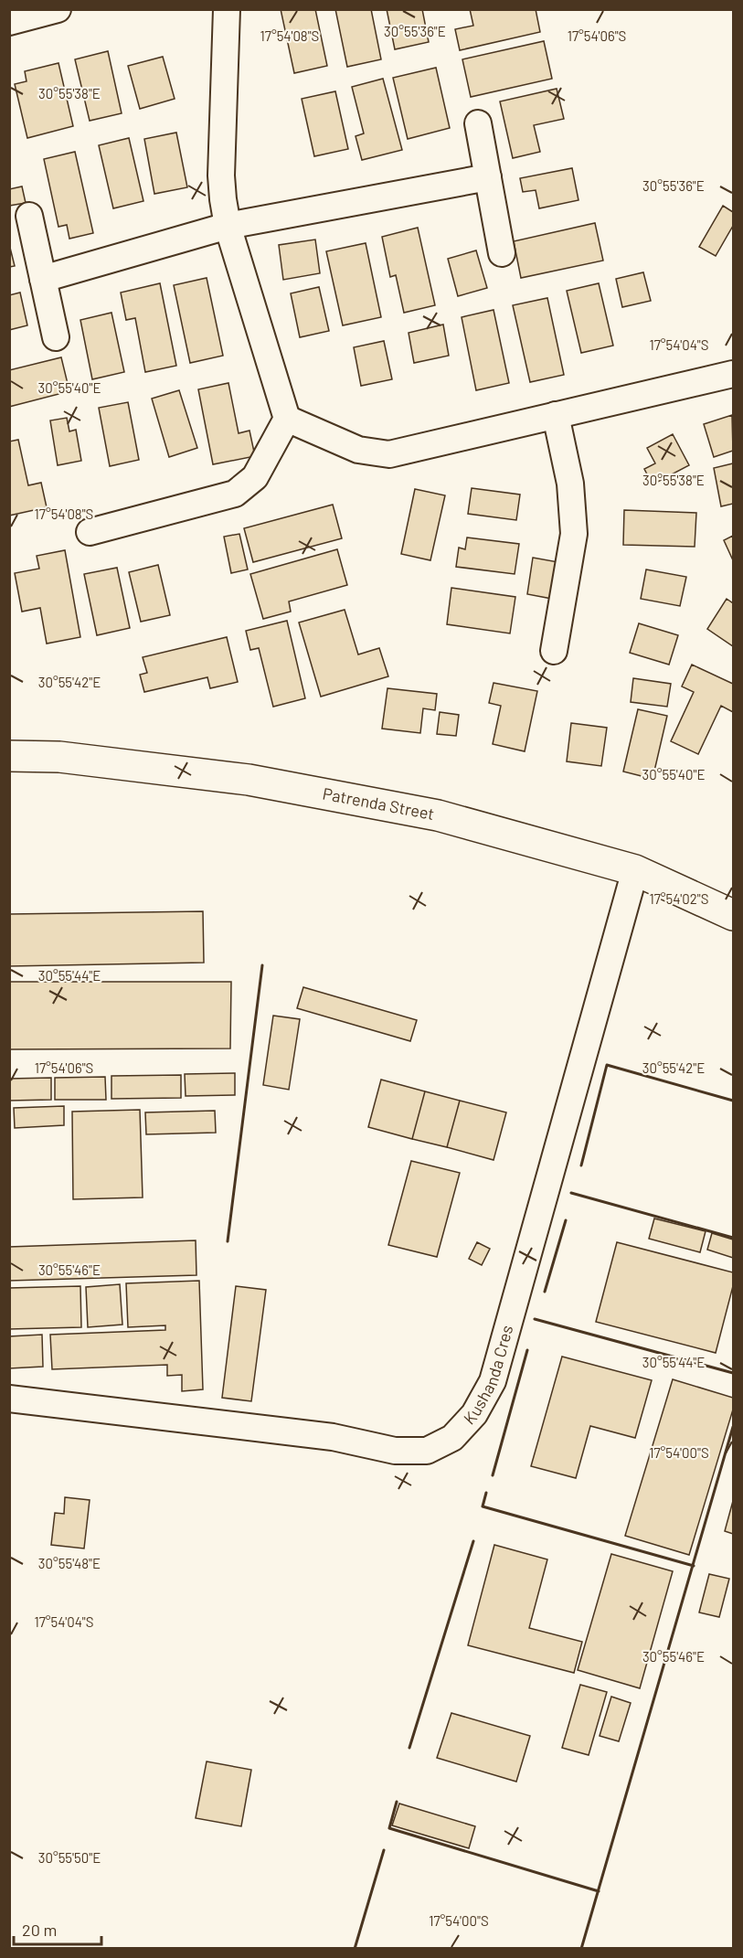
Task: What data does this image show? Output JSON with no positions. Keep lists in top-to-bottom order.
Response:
{
  "streets": {
    "street": ["Patrenda Street", "Kushanda Cres"]
  },
  "crossings": [
    ["Patrenda Street", "Kushanda Cres"]
  ],
  "scale_bar": "20 m",
  "coordinates": [
    "30°55'36\"E",
    "17°54'08\"S",
    "17°54'06\"S",
    "30°55'38\"E",
    "17°54'04\"S",
    "30°55'40\"E",
    "30°55'42\"E",
    "17°54'02\"S",
    "30°55'44\"E",
    "30°55'46\"E",
    "17°54'00\"S",
    "30°55'48\"E",
    "30°55'50\"E"
  ]
}
